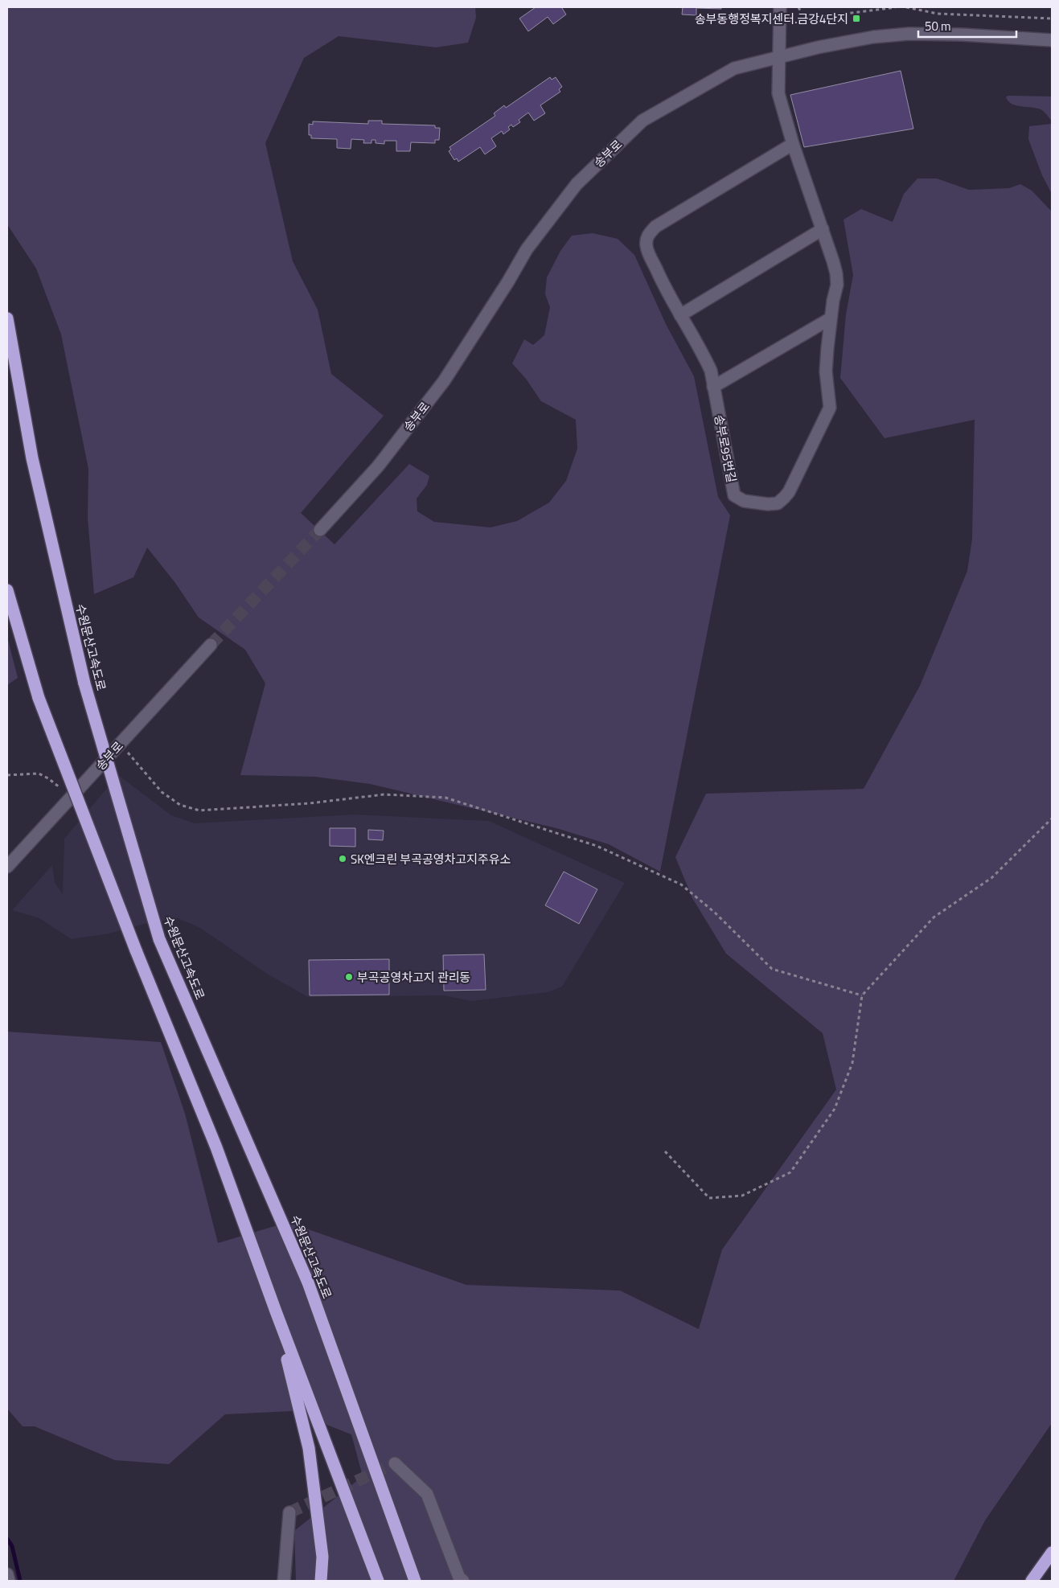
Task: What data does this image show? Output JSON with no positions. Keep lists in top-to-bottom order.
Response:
{
  "streets": {
    "highway": ["수원문산고속도로"],
    "street": ["송부로", "송부로95번길"]
  },
  "crossings": [
    ["송부로", "송부로95번길"]
  ],
  "places": {
    "transit": ["송부동행정복지센터.금강4단지"],
    "other": ["SK엔크린 부곡공영차고지주유소", "부곡공영차고지 관리동"]
  },
  "scale_bar": "50 m"
}
